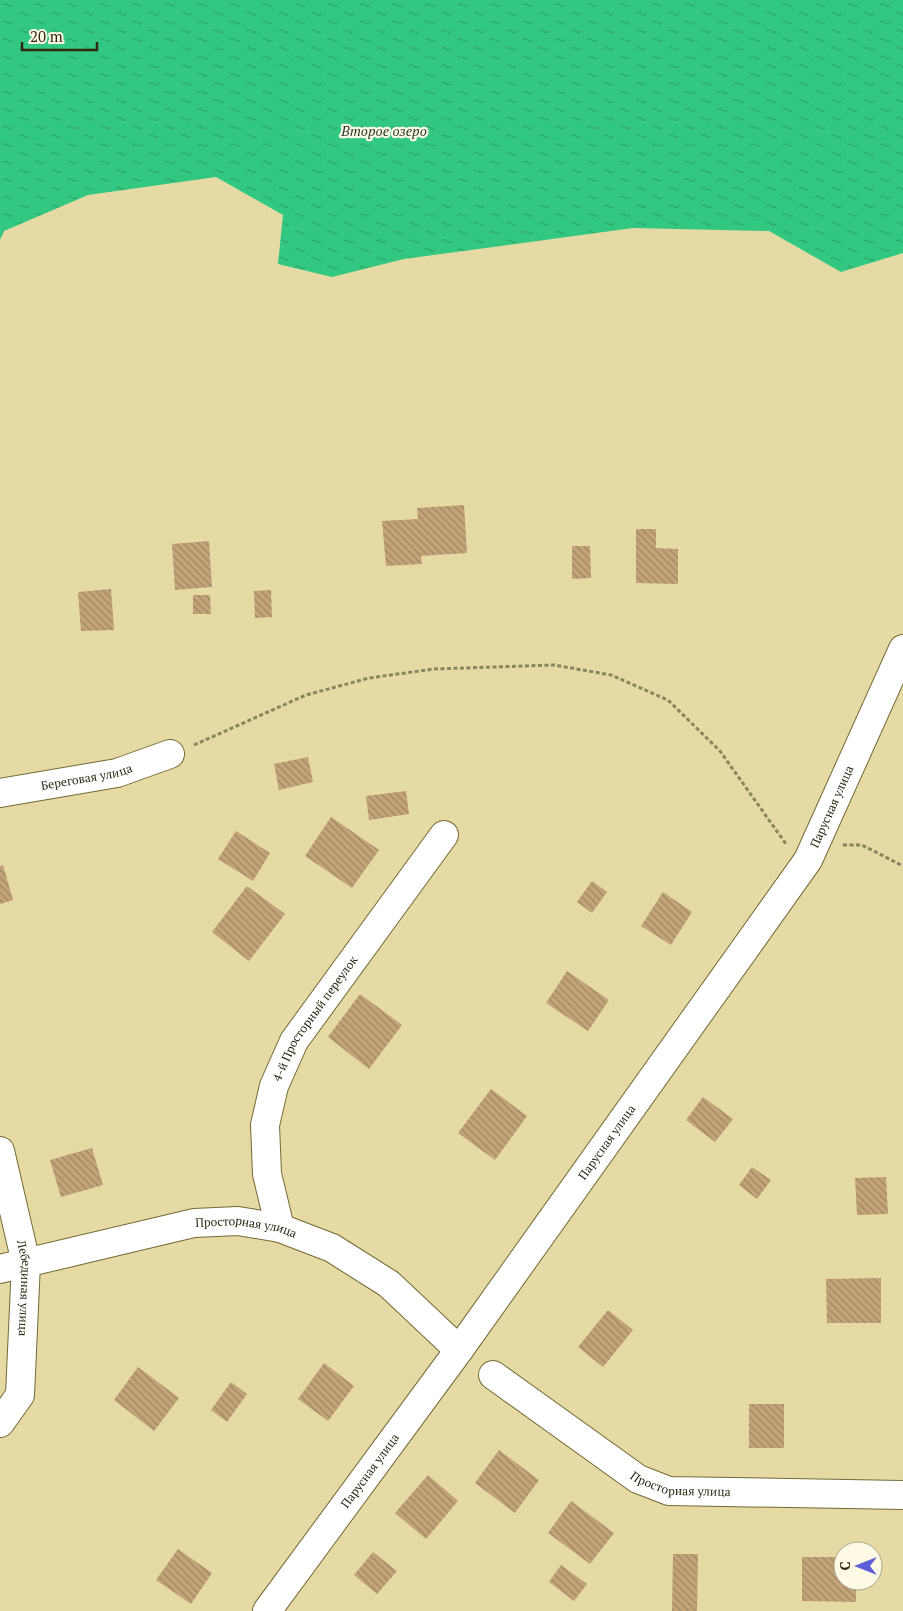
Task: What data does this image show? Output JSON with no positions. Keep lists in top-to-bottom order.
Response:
{
  "streets": {
    "street": [
      "Береговая улица",
      "Парусная улица",
      "4-й Просторный переулок",
      "Просторная улица",
      "Лебединая улица"
    ]
  },
  "crossings": [
    ["Парусная улица", "Просторная улица"],
    ["4-й Просторный переулок", "Просторная улица"],
    ["Просторная улица", "Лебединая улица"]
  ],
  "water": ["Второе озеро"],
  "scale_bar": "20 m",
  "north": "left"
}
